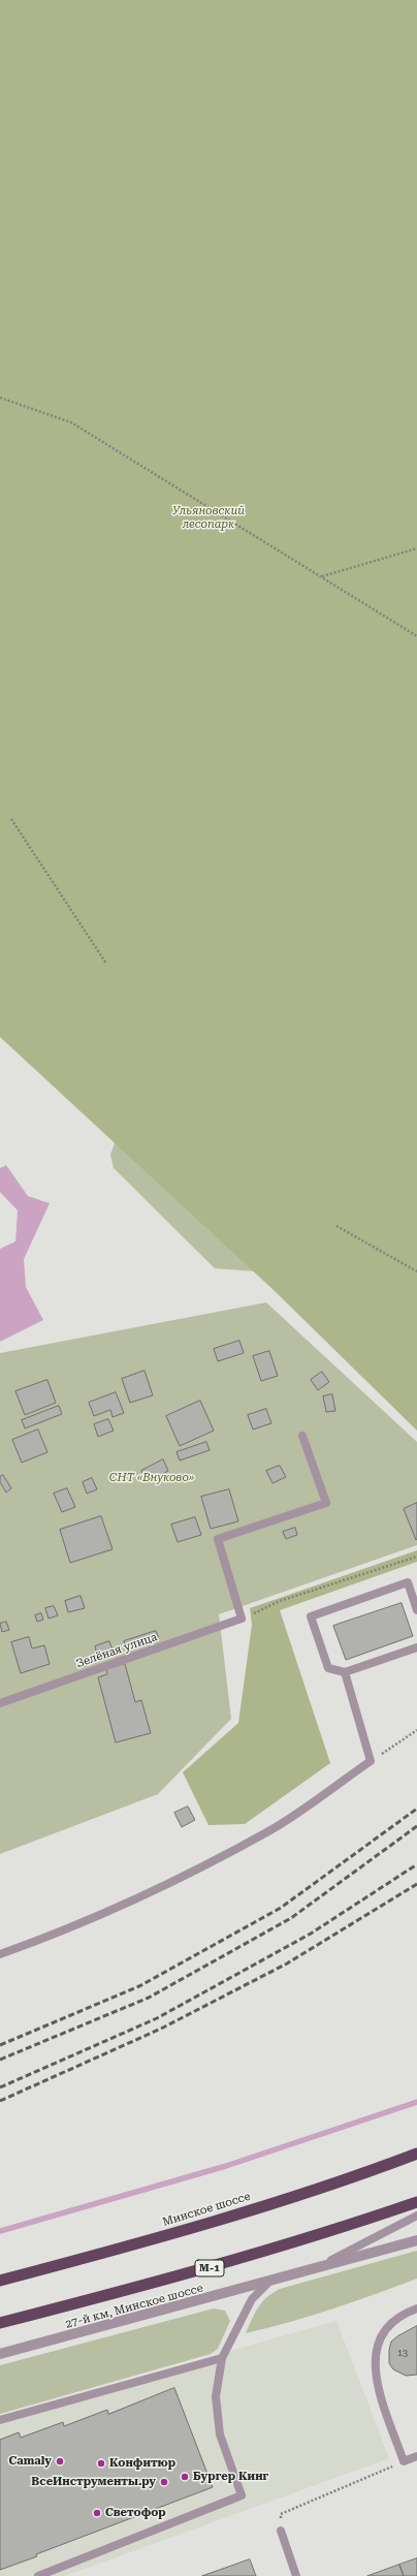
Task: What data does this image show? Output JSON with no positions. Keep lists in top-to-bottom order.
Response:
{
  "streets": {
    "highway": ["Минское шоссе", "М-1"],
    "street": ["27-й км, Минское шоссе"],
    "lane": ["Зелёная улица"]
  },
  "parks": ["Ульяновский лесопарк", "СНТ «Внуково»"],
  "places": [
    "Camaly",
    "Конфитюр",
    "Бургер Кинг",
    "ВсеИнструменты.ру",
    "Светофор"
  ],
  "house_numbers": ["13"]
}
